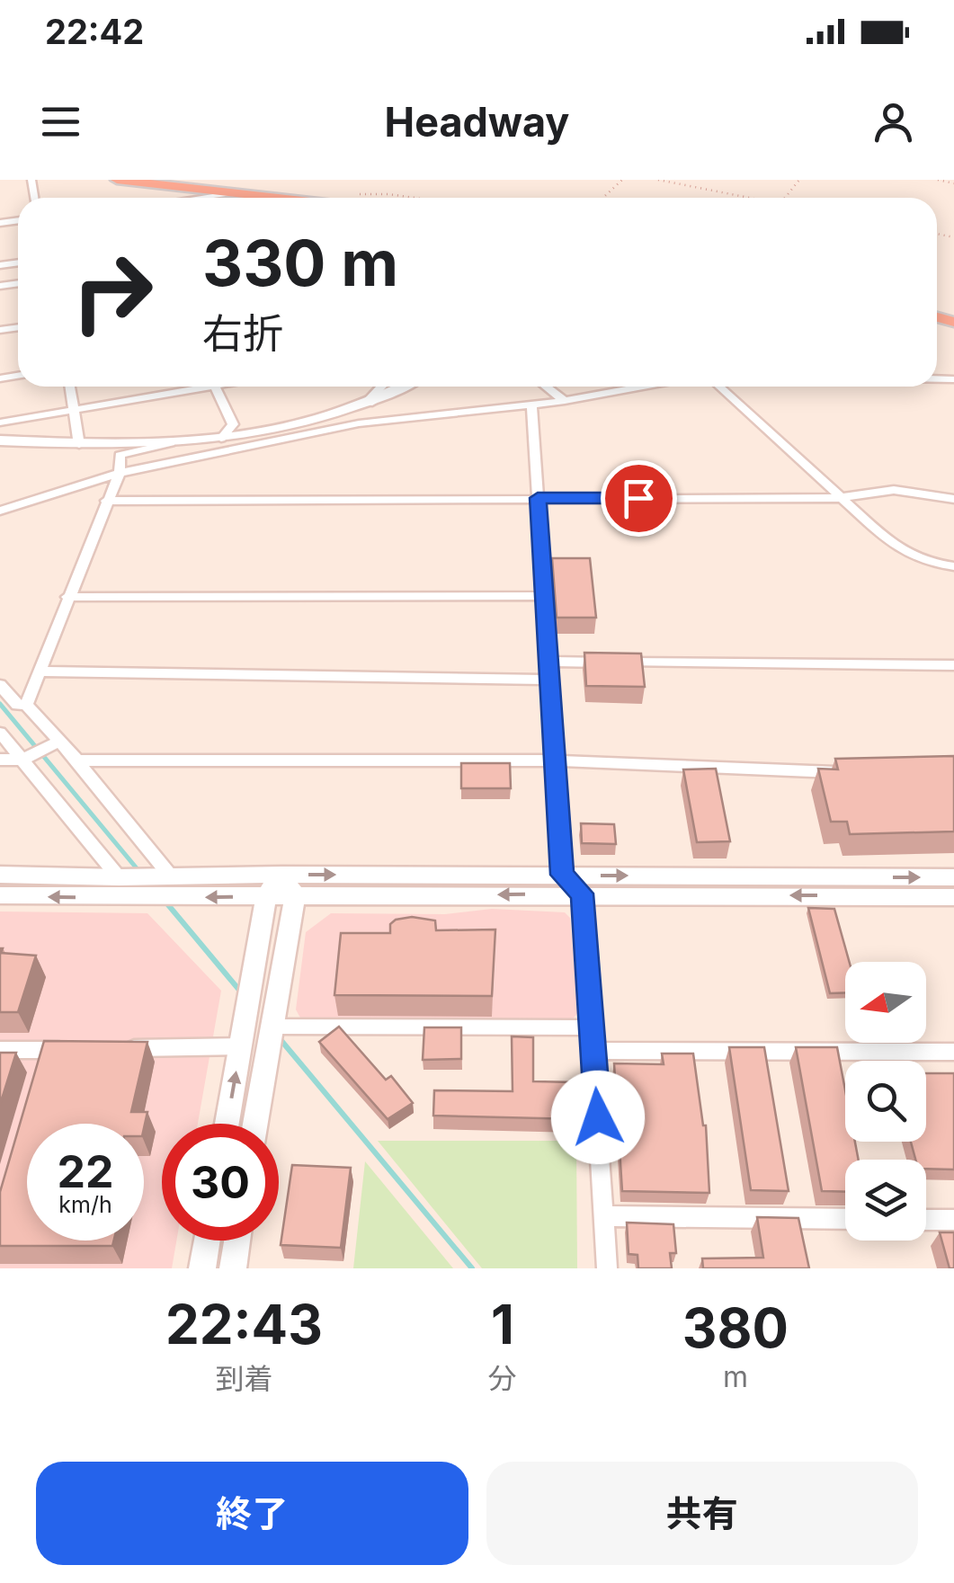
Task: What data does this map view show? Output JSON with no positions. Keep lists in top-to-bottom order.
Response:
{
  "north": "left",
  "page": {
    "status": "22:42",
    "header": "Headway",
    "turn": ["330 m", "右折"],
    "speed": "22 km/h",
    "limit": "30",
    "eta": [
      "22:43",
      "到着",
      "1",
      "分",
      "380",
      "m"
    ],
    "buttons": ["終了", "共有"]
  }
}
